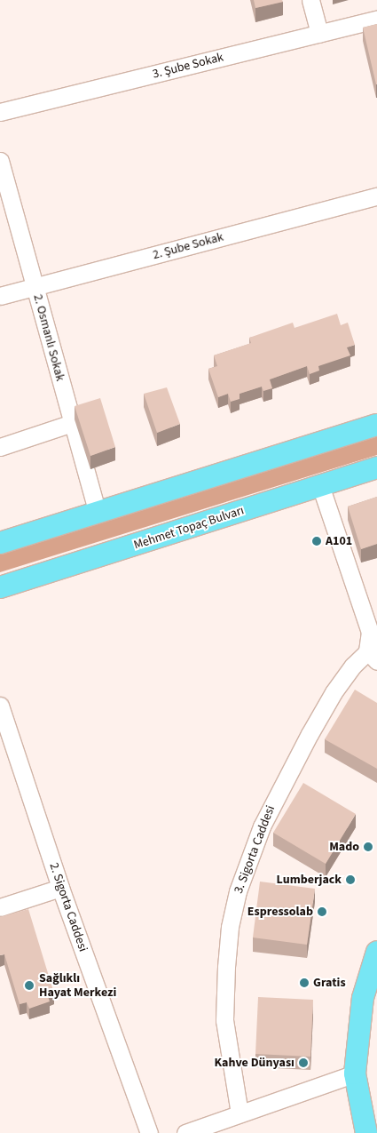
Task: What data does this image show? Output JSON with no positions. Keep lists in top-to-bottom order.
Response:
{
  "streets": {
    "main road": ["Mehmet Topaç Bulvarı"],
    "street": [
      "3. Şube Sokak",
      "2. Şube Sokak",
      "2. Osmanlı Sokak",
      "3. Sigorta Caddesi",
      "2. Sigorta Caddesi"
    ]
  },
  "crossings": [
    ["2. Şube Sokak", "2. Osmanlı Sokak"]
  ],
  "places": [
    "A101",
    "Mado",
    "Lumberjack",
    "Espressolab",
    "Gratis",
    "Sağlıklı Hayat Merkezi",
    "Kahve Dünyası"
  ]
}
